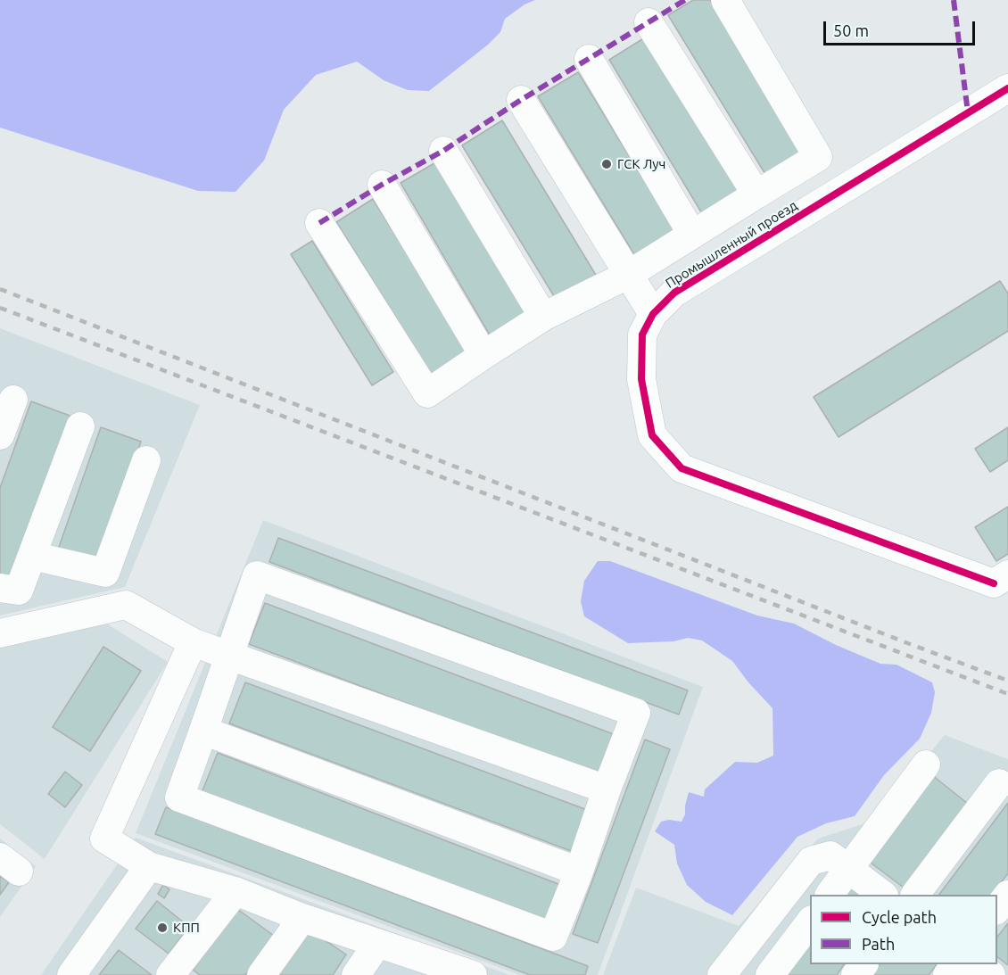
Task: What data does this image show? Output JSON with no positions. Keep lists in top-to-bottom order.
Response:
{
  "streets": {
    "street": ["Промышленный проезд"]
  },
  "places": ["ГСК Луч", "КПП"],
  "legend": ["Cycle path", "Path"],
  "scale_bar": "50 m"
}
